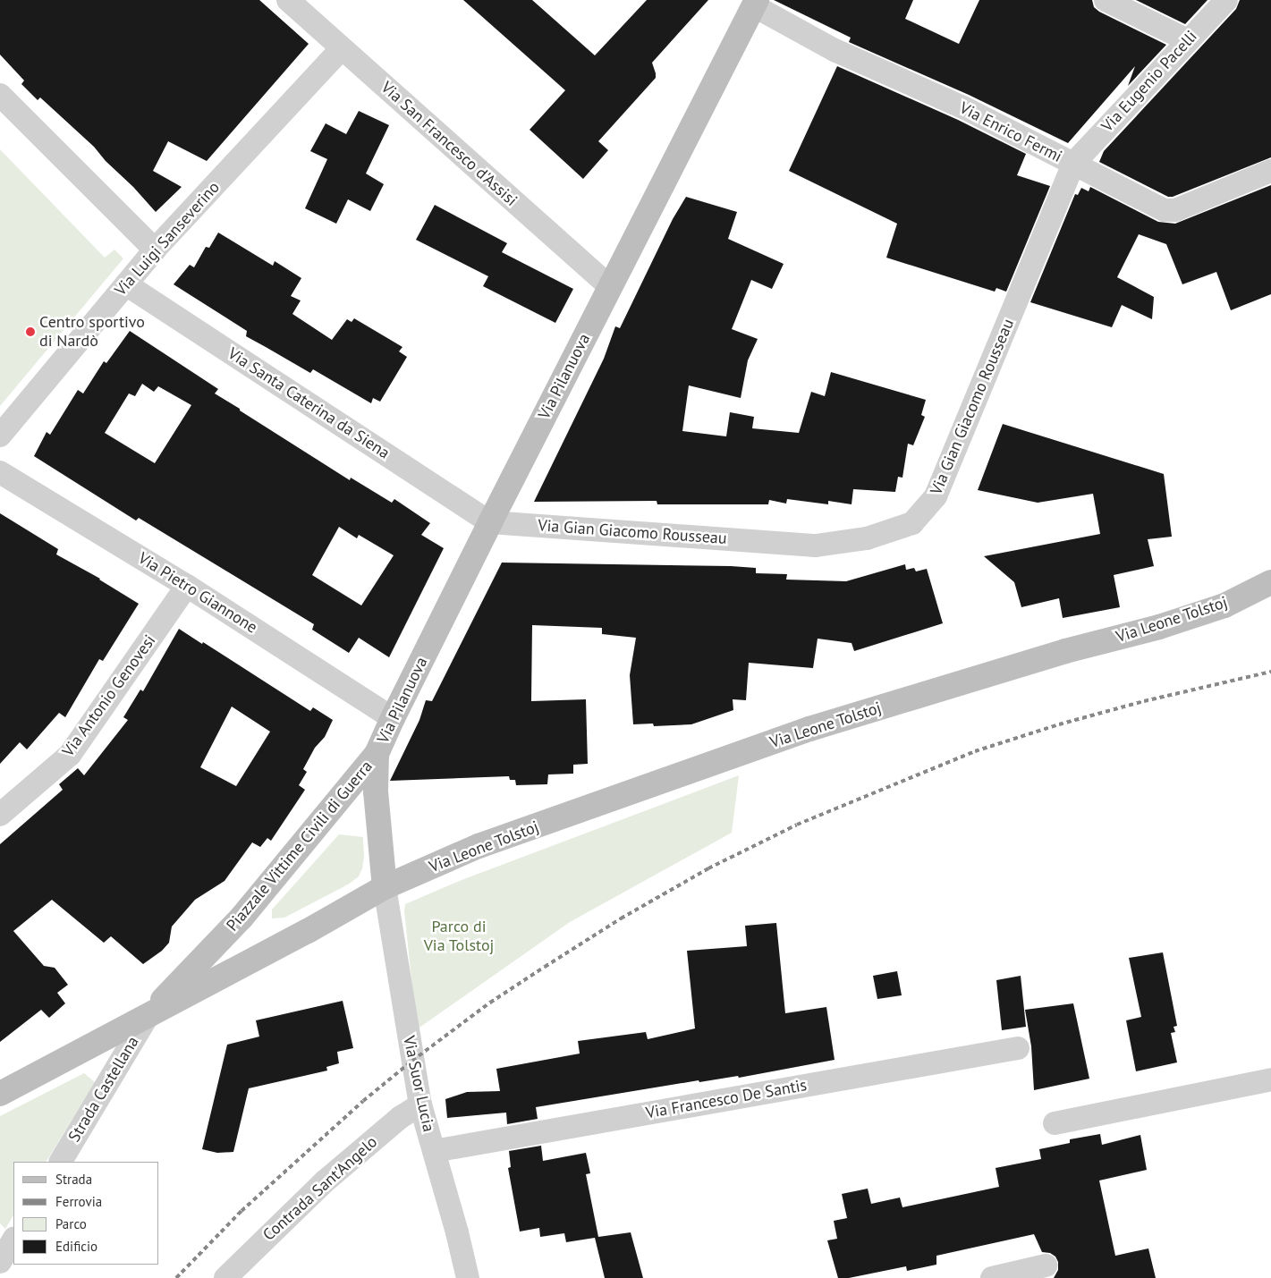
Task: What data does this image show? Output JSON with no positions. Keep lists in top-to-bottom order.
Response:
{
  "streets": {
    "street": [
      "Via Eugenio Pacelli",
      "Via Enrico Fermi",
      "Via San Francesco d'Assisi",
      "Via Luigi Sanseverino",
      "Via Pilanuova",
      "Via Santa Caterina da Siena",
      "Via Gian Giacomo Rousseau",
      "Via Pietro Giannone",
      "Via Leone Tolstoj",
      "Via Antonio Genovesi",
      "Piazzale Vittime Civili di Guerra",
      "Via Suor Lucia",
      "Strada Castellana",
      "Via Francesco De Santis",
      "Contrada Sant'Angelo"
    ]
  },
  "crossings": [
    ["Via Eugenio Pacelli", "Via Enrico Fermi"],
    ["Via Eugenio Pacelli", "Via Gian Giacomo Rousseau"],
    ["Via Enrico Fermi", "Via Pilanuova"],
    ["Via Enrico Fermi", "Via Gian Giacomo Rousseau"],
    ["Via San Francesco d'Assisi", "Via Luigi Sanseverino"],
    ["Via San Francesco d'Assisi", "Via Pilanuova"],
    ["Via Luigi Sanseverino", "Via Santa Caterina da Siena"],
    ["Via Pilanuova", "Via Santa Caterina da Siena"],
    ["Via Pilanuova", "Via Gian Giacomo Rousseau"],
    ["Via Pilanuova", "Via Pietro Giannone"],
    ["Via Pilanuova", "Piazzale Vittime Civili di Guerra"],
    ["Via Santa Caterina da Siena", "Via Gian Giacomo Rousseau"],
    ["Via Pietro Giannone", "Via Antonio Genovesi"],
    ["Via Leone Tolstoj", "Piazzale Vittime Civili di Guerra"],
    ["Via Leone Tolstoj", "Via Suor Lucia"],
    ["Piazzale Vittime Civili di Guerra", "Via Suor Lucia"],
    ["Piazzale Vittime Civili di Guerra", "Strada Castellana"],
    ["Via Suor Lucia", "Via Francesco De Santis"],
    ["Via Suor Lucia", "Contrada Sant'Angelo"]
  ],
  "parks": ["Parco di Via Tolstoj"],
  "places": ["Centro sportivo di Nardò"],
  "legend": [
    "Strada",
    "Ferrovia",
    "Parco",
    "Edificio"
  ]
}
